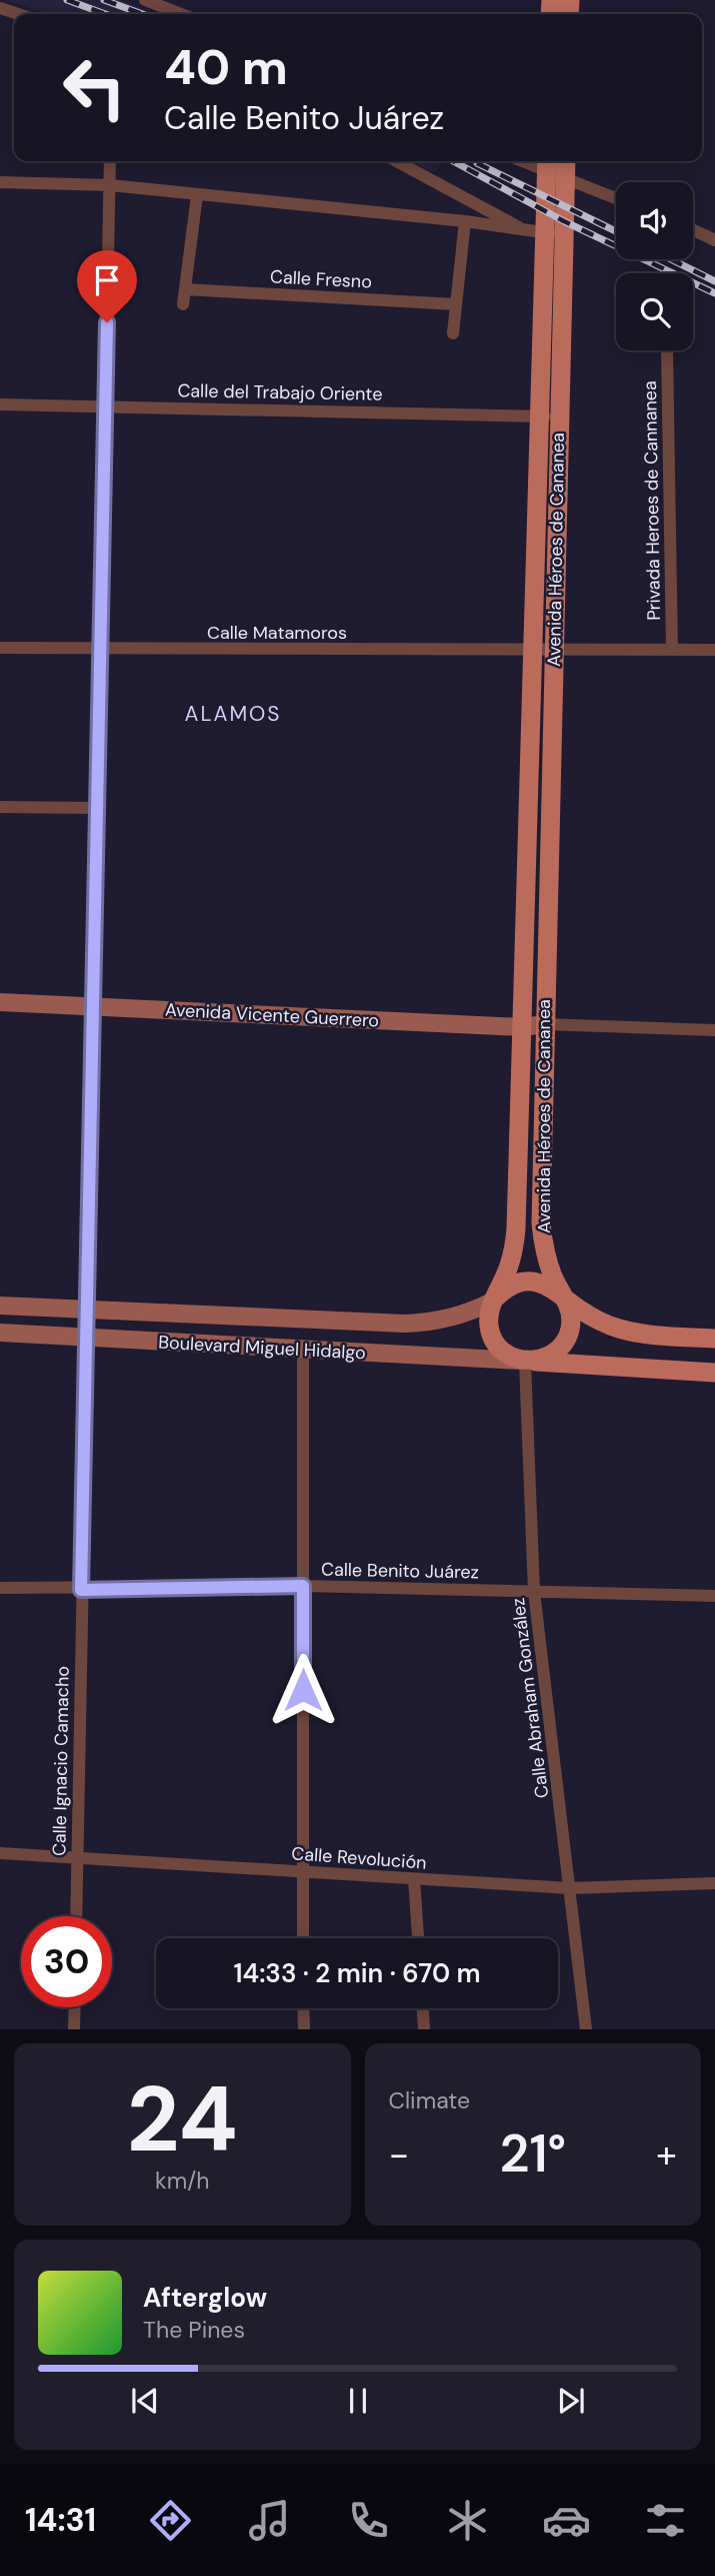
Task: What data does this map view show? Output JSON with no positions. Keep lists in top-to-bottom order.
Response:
{
  "streets": {
    "main road": ["Avenida Héroes de Cananea"],
    "street": [
      "Calle Fresno",
      "Calle del Trabajo Oriente",
      "Privada Heroes de Cannanea",
      "Calle Matamoros",
      "Avenida Vicente Guerrero",
      "Boulevard Miguel Hidalgo",
      "Calle Benito Juárez",
      "Calle Abraham González",
      "Calle Ignacio Camacho",
      "Calle Revolución"
    ]
  },
  "crossings": [
    ["Calle del Trabajo Oriente", "Avenida Héroes de Cananea"],
    ["Calle del Trabajo Oriente", "Calle Ignacio Camacho"],
    ["Privada Heroes de Cannanea", "Calle Matamoros"],
    ["Avenida Héroes de Cananea", "Calle Matamoros"],
    ["Avenida Héroes de Cananea", "Avenida Vicente Guerrero"],
    ["Avenida Héroes de Cananea", "Boulevard Miguel Hidalgo"],
    ["Avenida Héroes de Cananea", "Calle Abraham González"],
    ["Calle Matamoros", "Calle Ignacio Camacho"],
    ["Avenida Vicente Guerrero", "Calle Ignacio Camacho"],
    ["Boulevard Miguel Hidalgo", "Calle Abraham González"],
    ["Boulevard Miguel Hidalgo", "Calle Ignacio Camacho"],
    ["Calle Benito Juárez", "Calle Abraham González"],
    ["Calle Benito Juárez", "Calle Ignacio Camacho"],
    ["Calle Abraham González", "Calle Revolución"],
    ["Calle Ignacio Camacho", "Calle Revolución"]
  ],
  "districts": ["ALAMOS"],
  "page": {
    "turn": ["40 m", "Calle Benito Juárez"],
    "limit": "30",
    "trip": "14:33 · 2 min · 670 m",
    "tile": [
      ["24", "km/h"],
      "Climate"
    ],
    "heat": ["−", "21°", "+"],
    "song": ["Afterglow", "The Pines"],
    "tabs": "14:31"
  }
}
